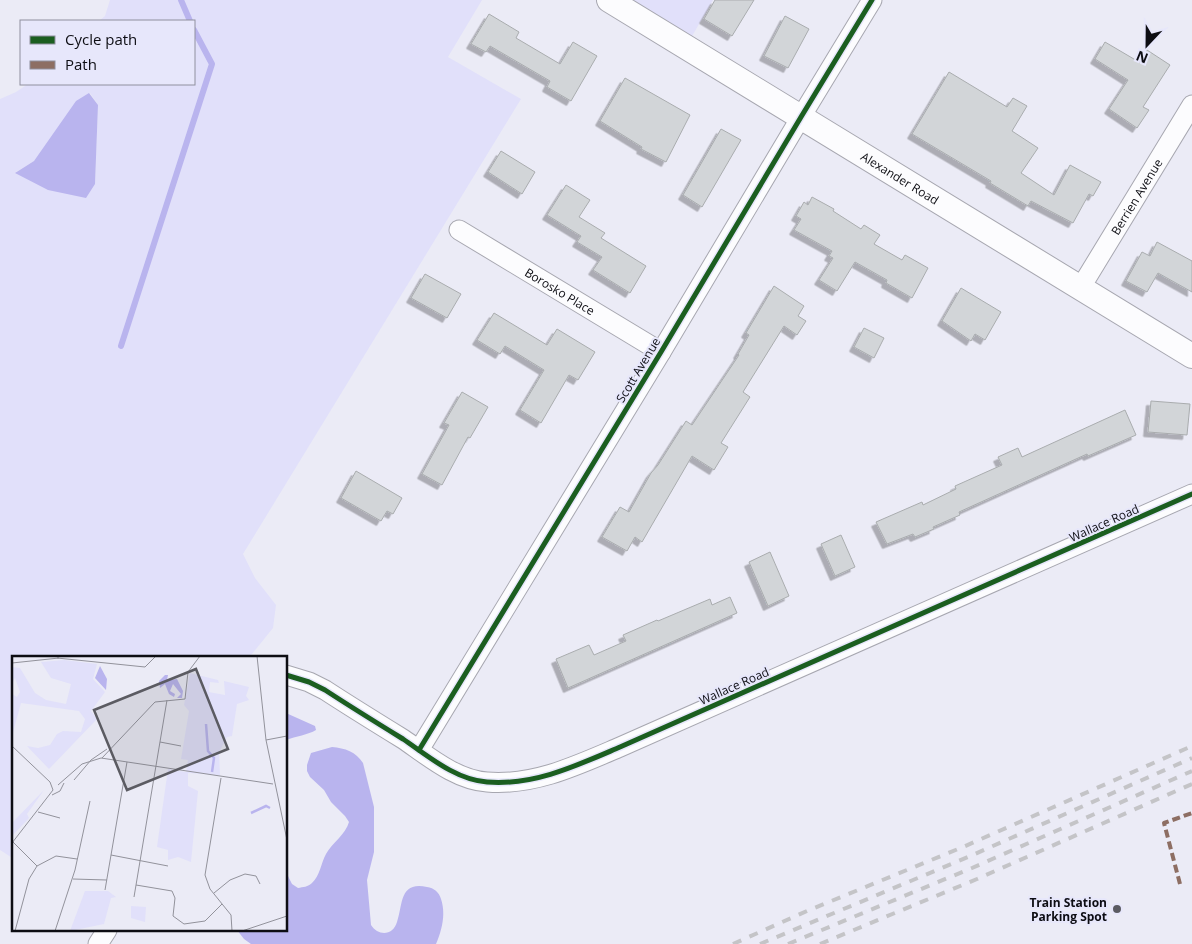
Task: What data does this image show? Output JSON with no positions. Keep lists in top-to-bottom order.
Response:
{
  "streets": {
    "street": [
      "Alexander Road",
      "Berrien Avenue",
      "Borosko Place",
      "Scott Avenue",
      "Wallace Road"
    ]
  },
  "crossings": [
    ["Alexander Road", "Berrien Avenue"],
    ["Alexander Road", "Scott Avenue"],
    ["Borosko Place", "Scott Avenue"],
    ["Scott Avenue", "Wallace Road"]
  ],
  "places": ["Train Station Parking Spot"],
  "legend": ["Cycle path", "Path"],
  "north": "bottom"
}
